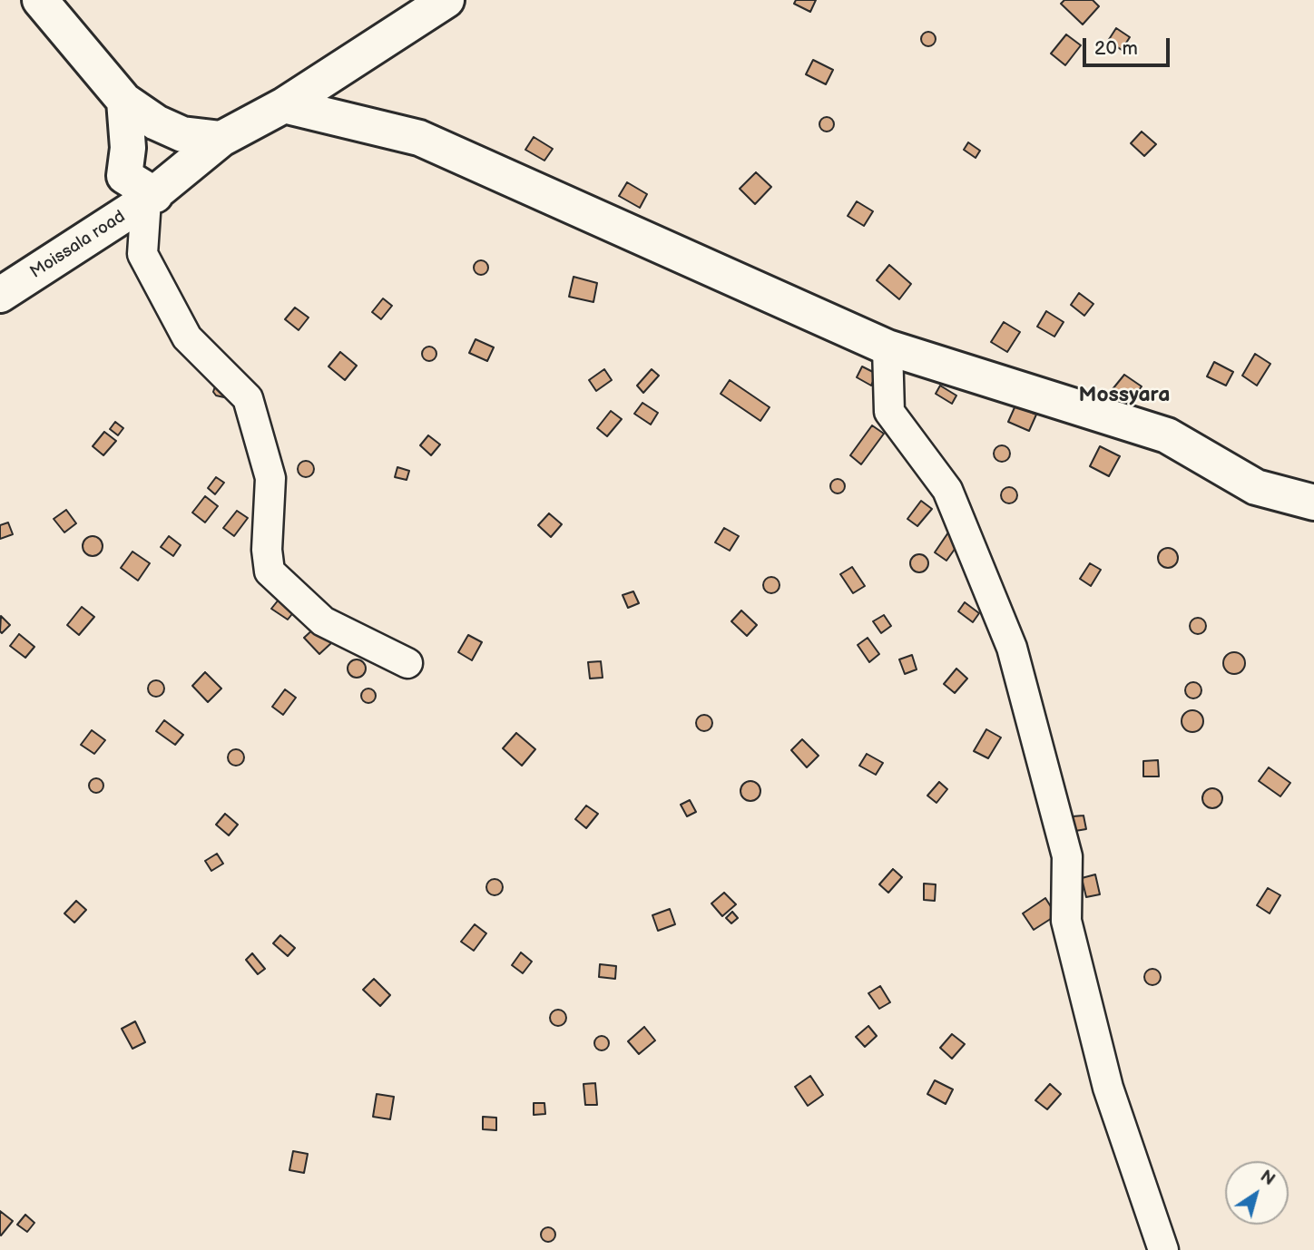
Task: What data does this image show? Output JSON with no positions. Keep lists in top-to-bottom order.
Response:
{
  "streets": {
    "street": ["Moissala road"]
  },
  "districts": ["Mossyara"],
  "scale_bar": "20 m",
  "north": "top right"
}
